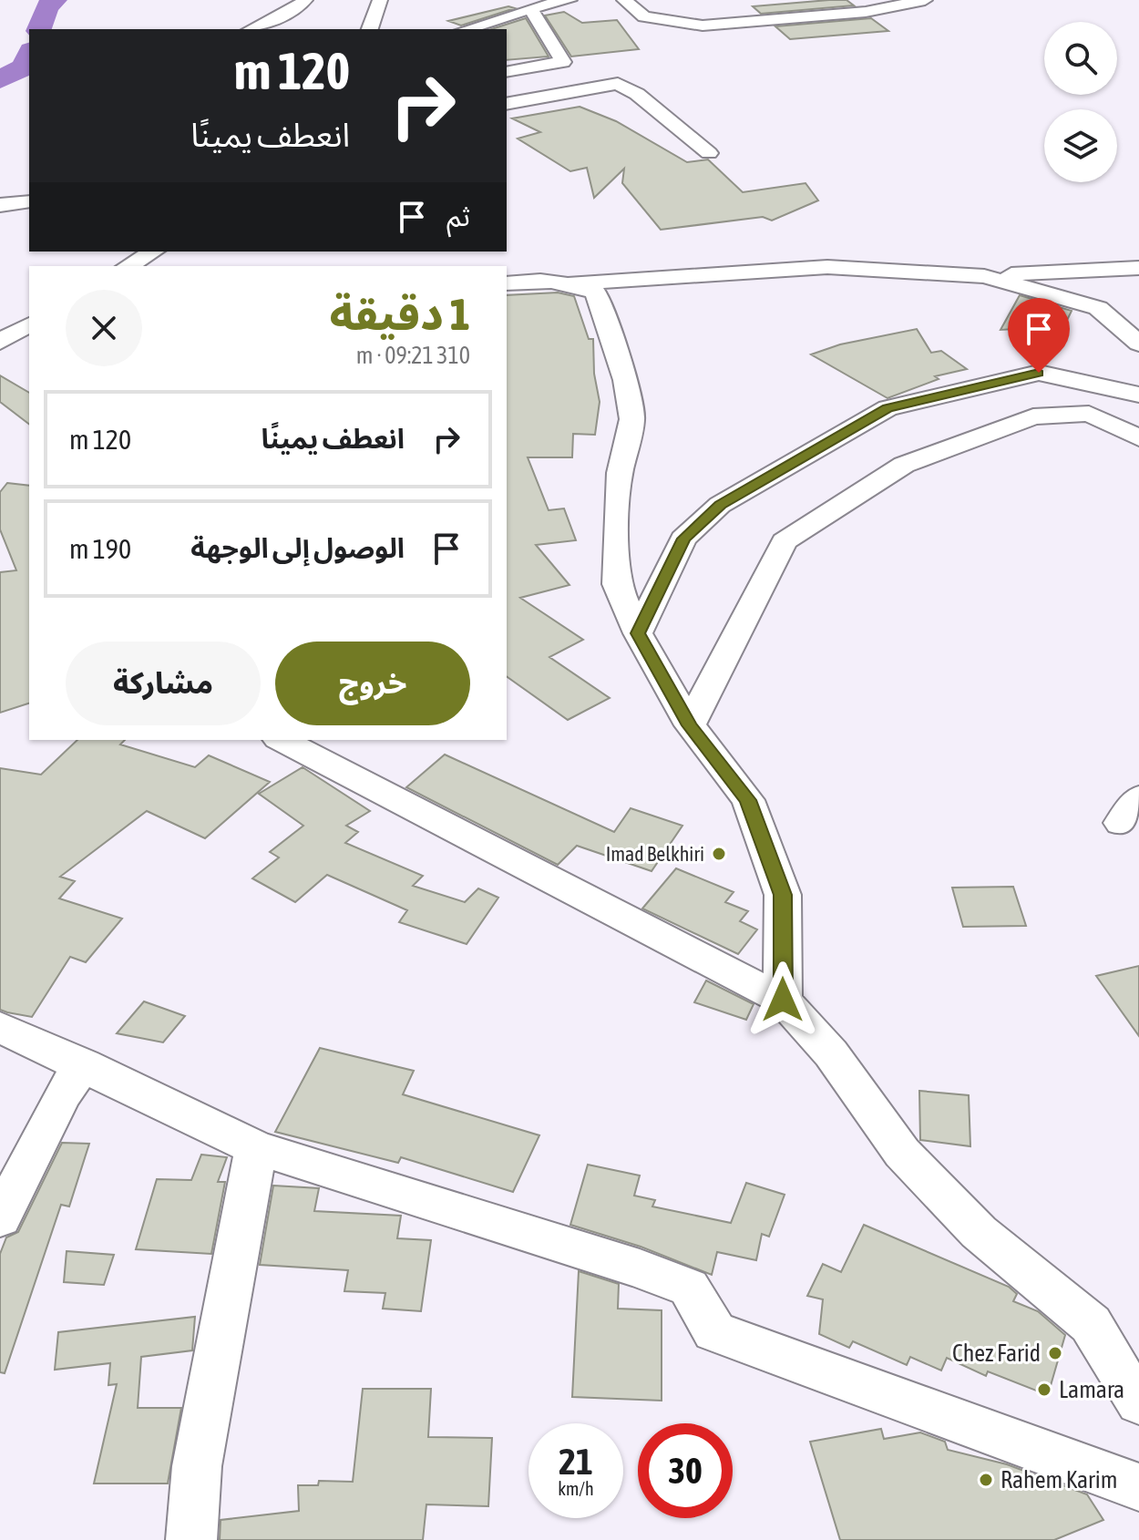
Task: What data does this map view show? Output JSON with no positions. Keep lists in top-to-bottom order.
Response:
{
  "places": [
    "Imad Belkhiri",
    "Chez Farid",
    "Lamara",
    "Rahem Karim"
  ],
  "page": {
    "turn": ["120 m", "انعطف يمينًا"],
    "then": "ثم",
    "heading": ["1 دقيقة", "310 m · 09:21"],
    "list": [
      {
        "name": "انعطف يمينًا",
        "value": "120 m"
      },
      {
        "name": "الوصول إلى الوجهة",
        "value": "190 m"
      }
    ],
    "buttons": ["خروج", "مشاركة"],
    "speed": "21 km/h",
    "limit": "30"
  }
}
